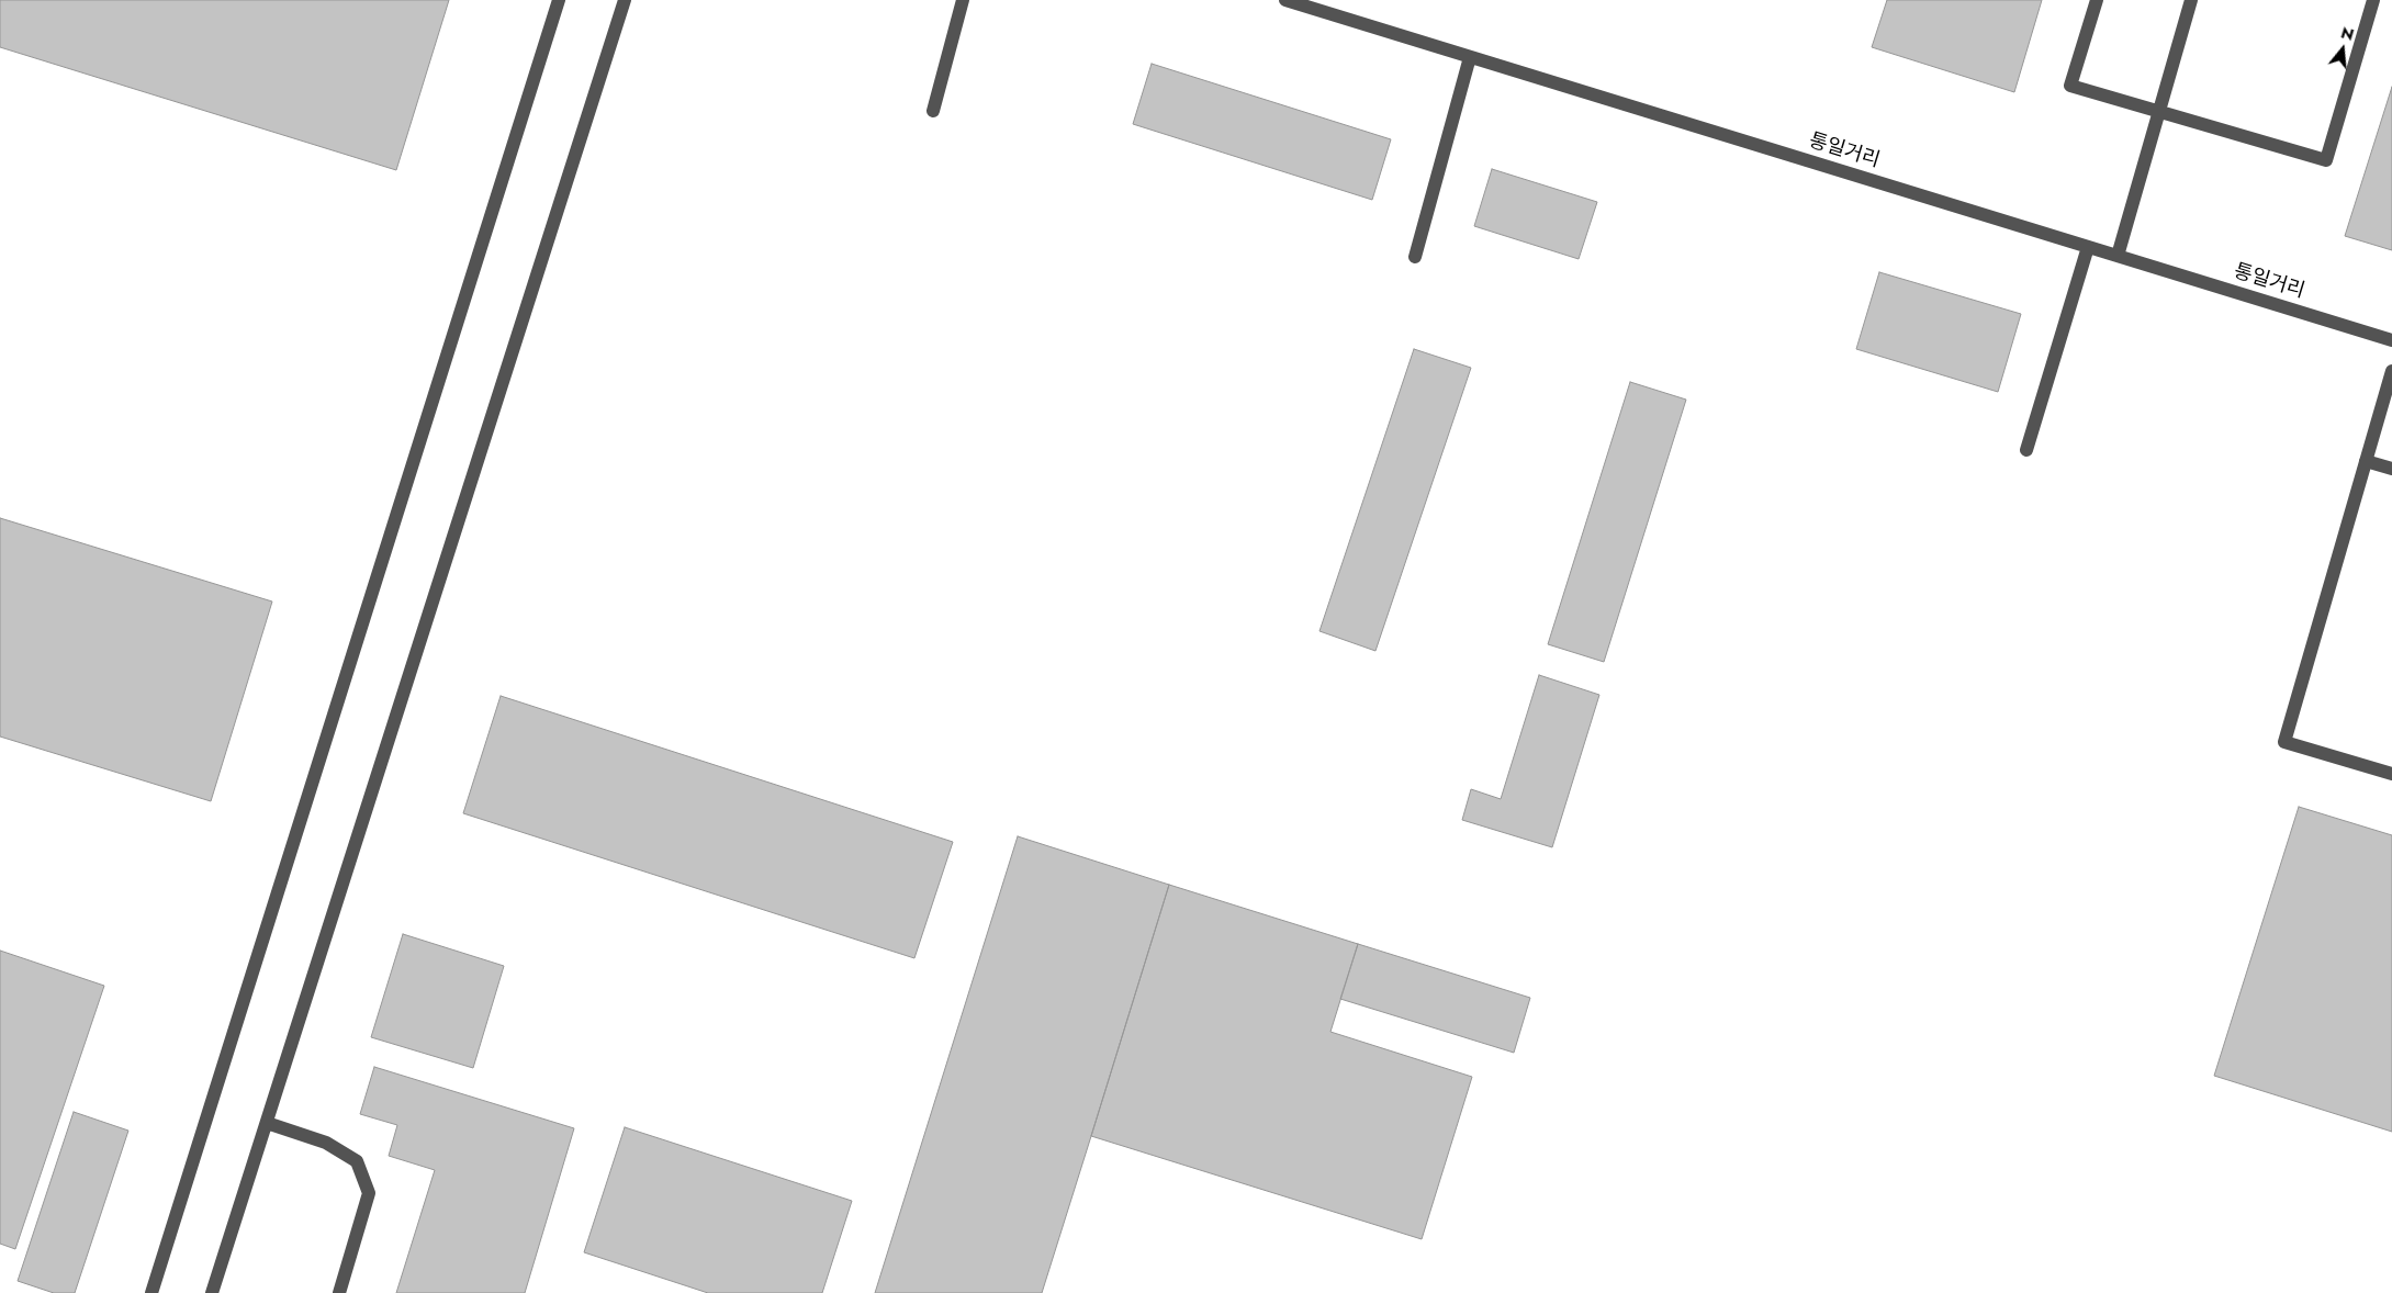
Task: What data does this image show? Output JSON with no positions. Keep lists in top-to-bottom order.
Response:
{
  "streets": {
    "street": ["통일거리"]
  },
  "north": "top"
}
